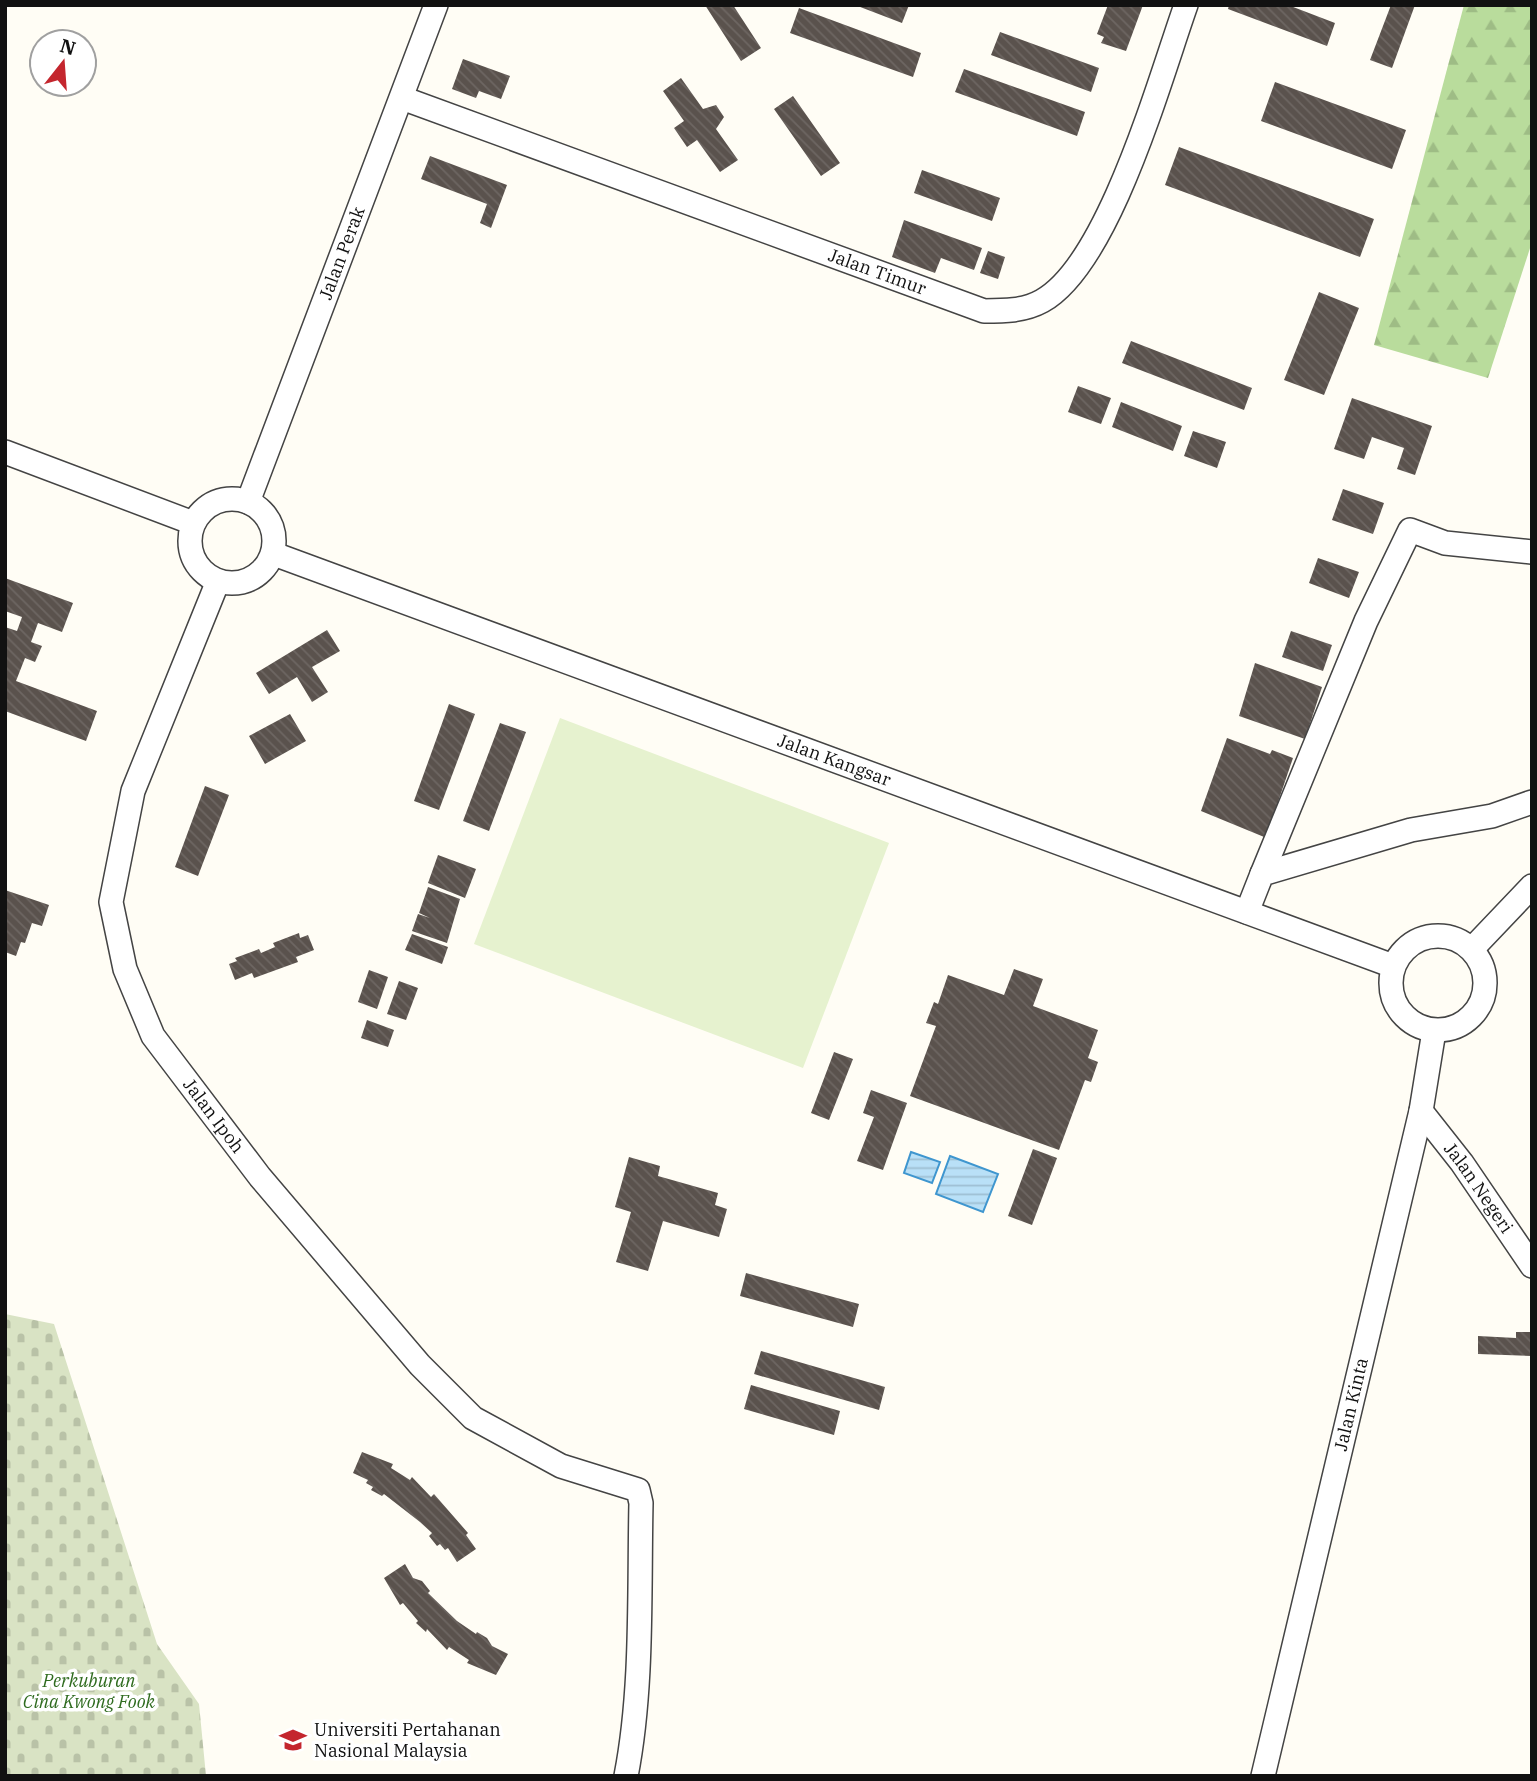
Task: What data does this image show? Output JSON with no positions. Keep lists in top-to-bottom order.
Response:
{
  "streets": {
    "street": [
      "Jalan Perak",
      "Jalan Timur",
      "Jalan Kangsar",
      "Jalan Ipoh",
      "Jalan Negeri",
      "Jalan Kinta"
    ]
  },
  "crossings": [
    ["Jalan Perak", "Jalan Timur"],
    ["Jalan Perak", "Jalan Kangsar"],
    ["Jalan Perak", "Jalan Ipoh"],
    ["Jalan Kangsar", "Jalan Ipoh"],
    ["Jalan Kangsar", "Jalan Kinta"],
    ["Jalan Negeri", "Jalan Kinta"]
  ],
  "parks": ["Perkuburan Cina Kwong Fook"],
  "places": {
    "school or university": ["Universiti Pertahanan Nasional Malaysia"]
  },
  "north": "top"
}
